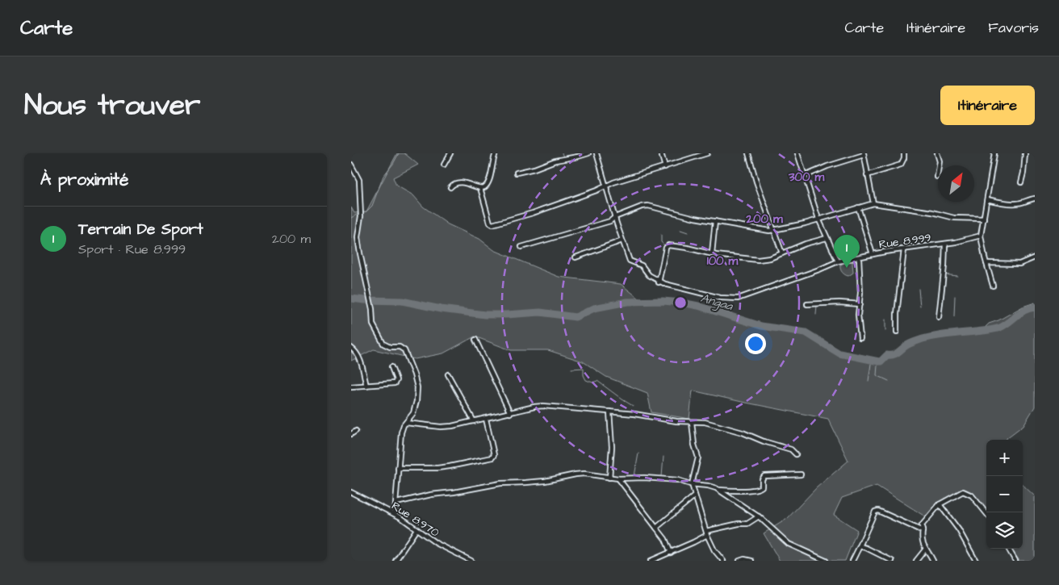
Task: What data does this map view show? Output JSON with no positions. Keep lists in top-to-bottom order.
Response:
{
  "streets": {
    "street": ["Rue 8.999", "Rue 8.970"]
  },
  "water": ["Angaa"],
  "north": "top right",
  "page": {
    "header": "Carte",
    "nav": ["Carte", "Itinéraire", "Favoris"],
    "title": "Nous trouver",
    "buttons": "Itinéraire",
    "heading": "À proximité",
    "list": [
      {
        "mark": "1",
        "name": "Terrain De Sport",
        "note": "Sport · Rue 8.999",
        "value": "200 m"
      }
    ],
    "pins": "1",
    "map_buttons": ["+", "−"]
  },
  "rings": ["300 m", "200 m", "100 m"]
}
